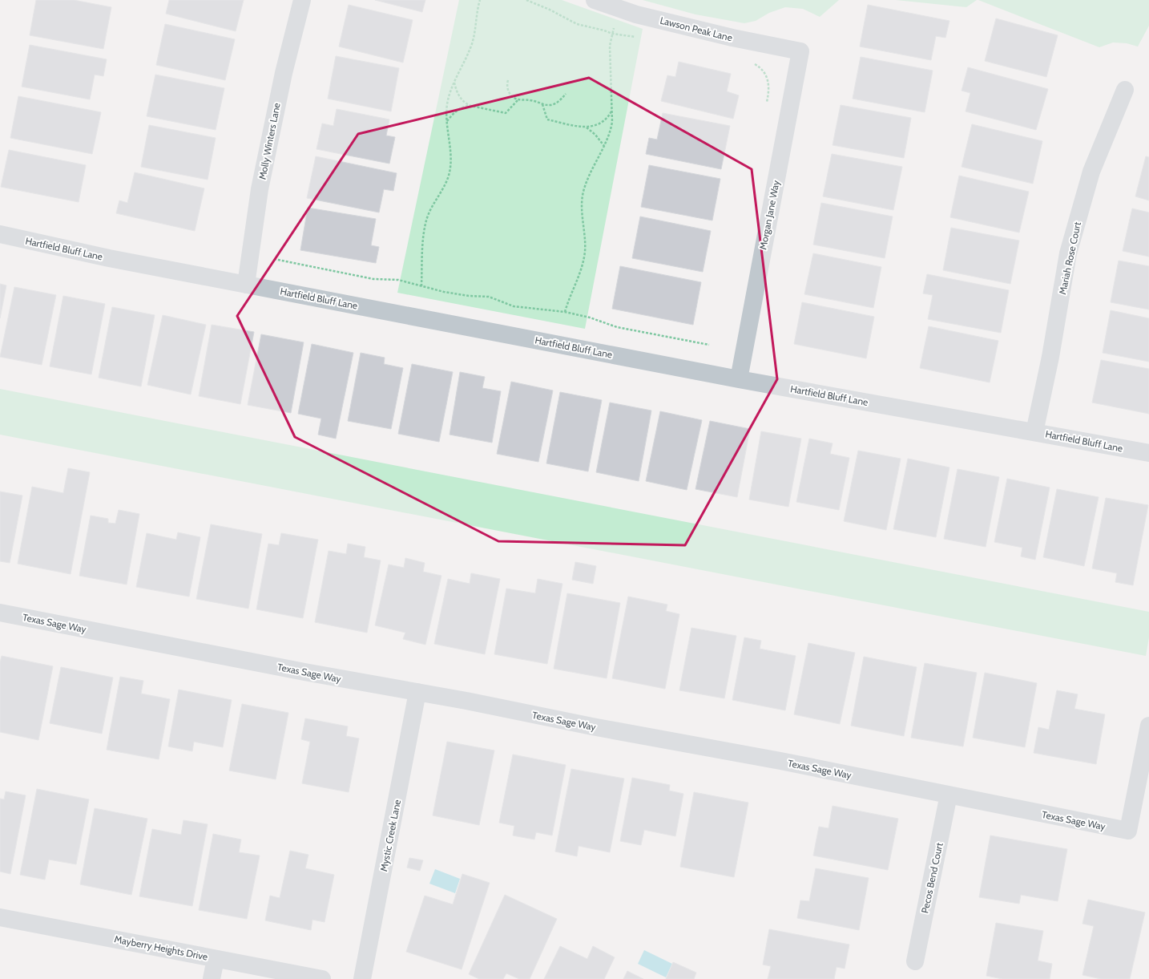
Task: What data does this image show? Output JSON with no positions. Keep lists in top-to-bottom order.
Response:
{
  "streets": {
    "street": [
      "Lawson Peak Lane",
      "Molly Winters Lane",
      "Morgan Jane Way",
      "Hartfield Bluff Lane",
      "Mariah Rose Court",
      "Texas Sage Way",
      "Mystic Creek Lane",
      "Pecos Bend Court",
      "Mayberry Heights Drive"
    ]
  },
  "crossings": [
    ["Lawson Peak Lane", "Morgan Jane Way"],
    ["Molly Winters Lane", "Hartfield Bluff Lane"],
    ["Morgan Jane Way", "Hartfield Bluff Lane"],
    ["Hartfield Bluff Lane", "Mariah Rose Court"],
    ["Texas Sage Way", "Mystic Creek Lane"],
    ["Texas Sage Way", "Pecos Bend Court"]
  ]
}
